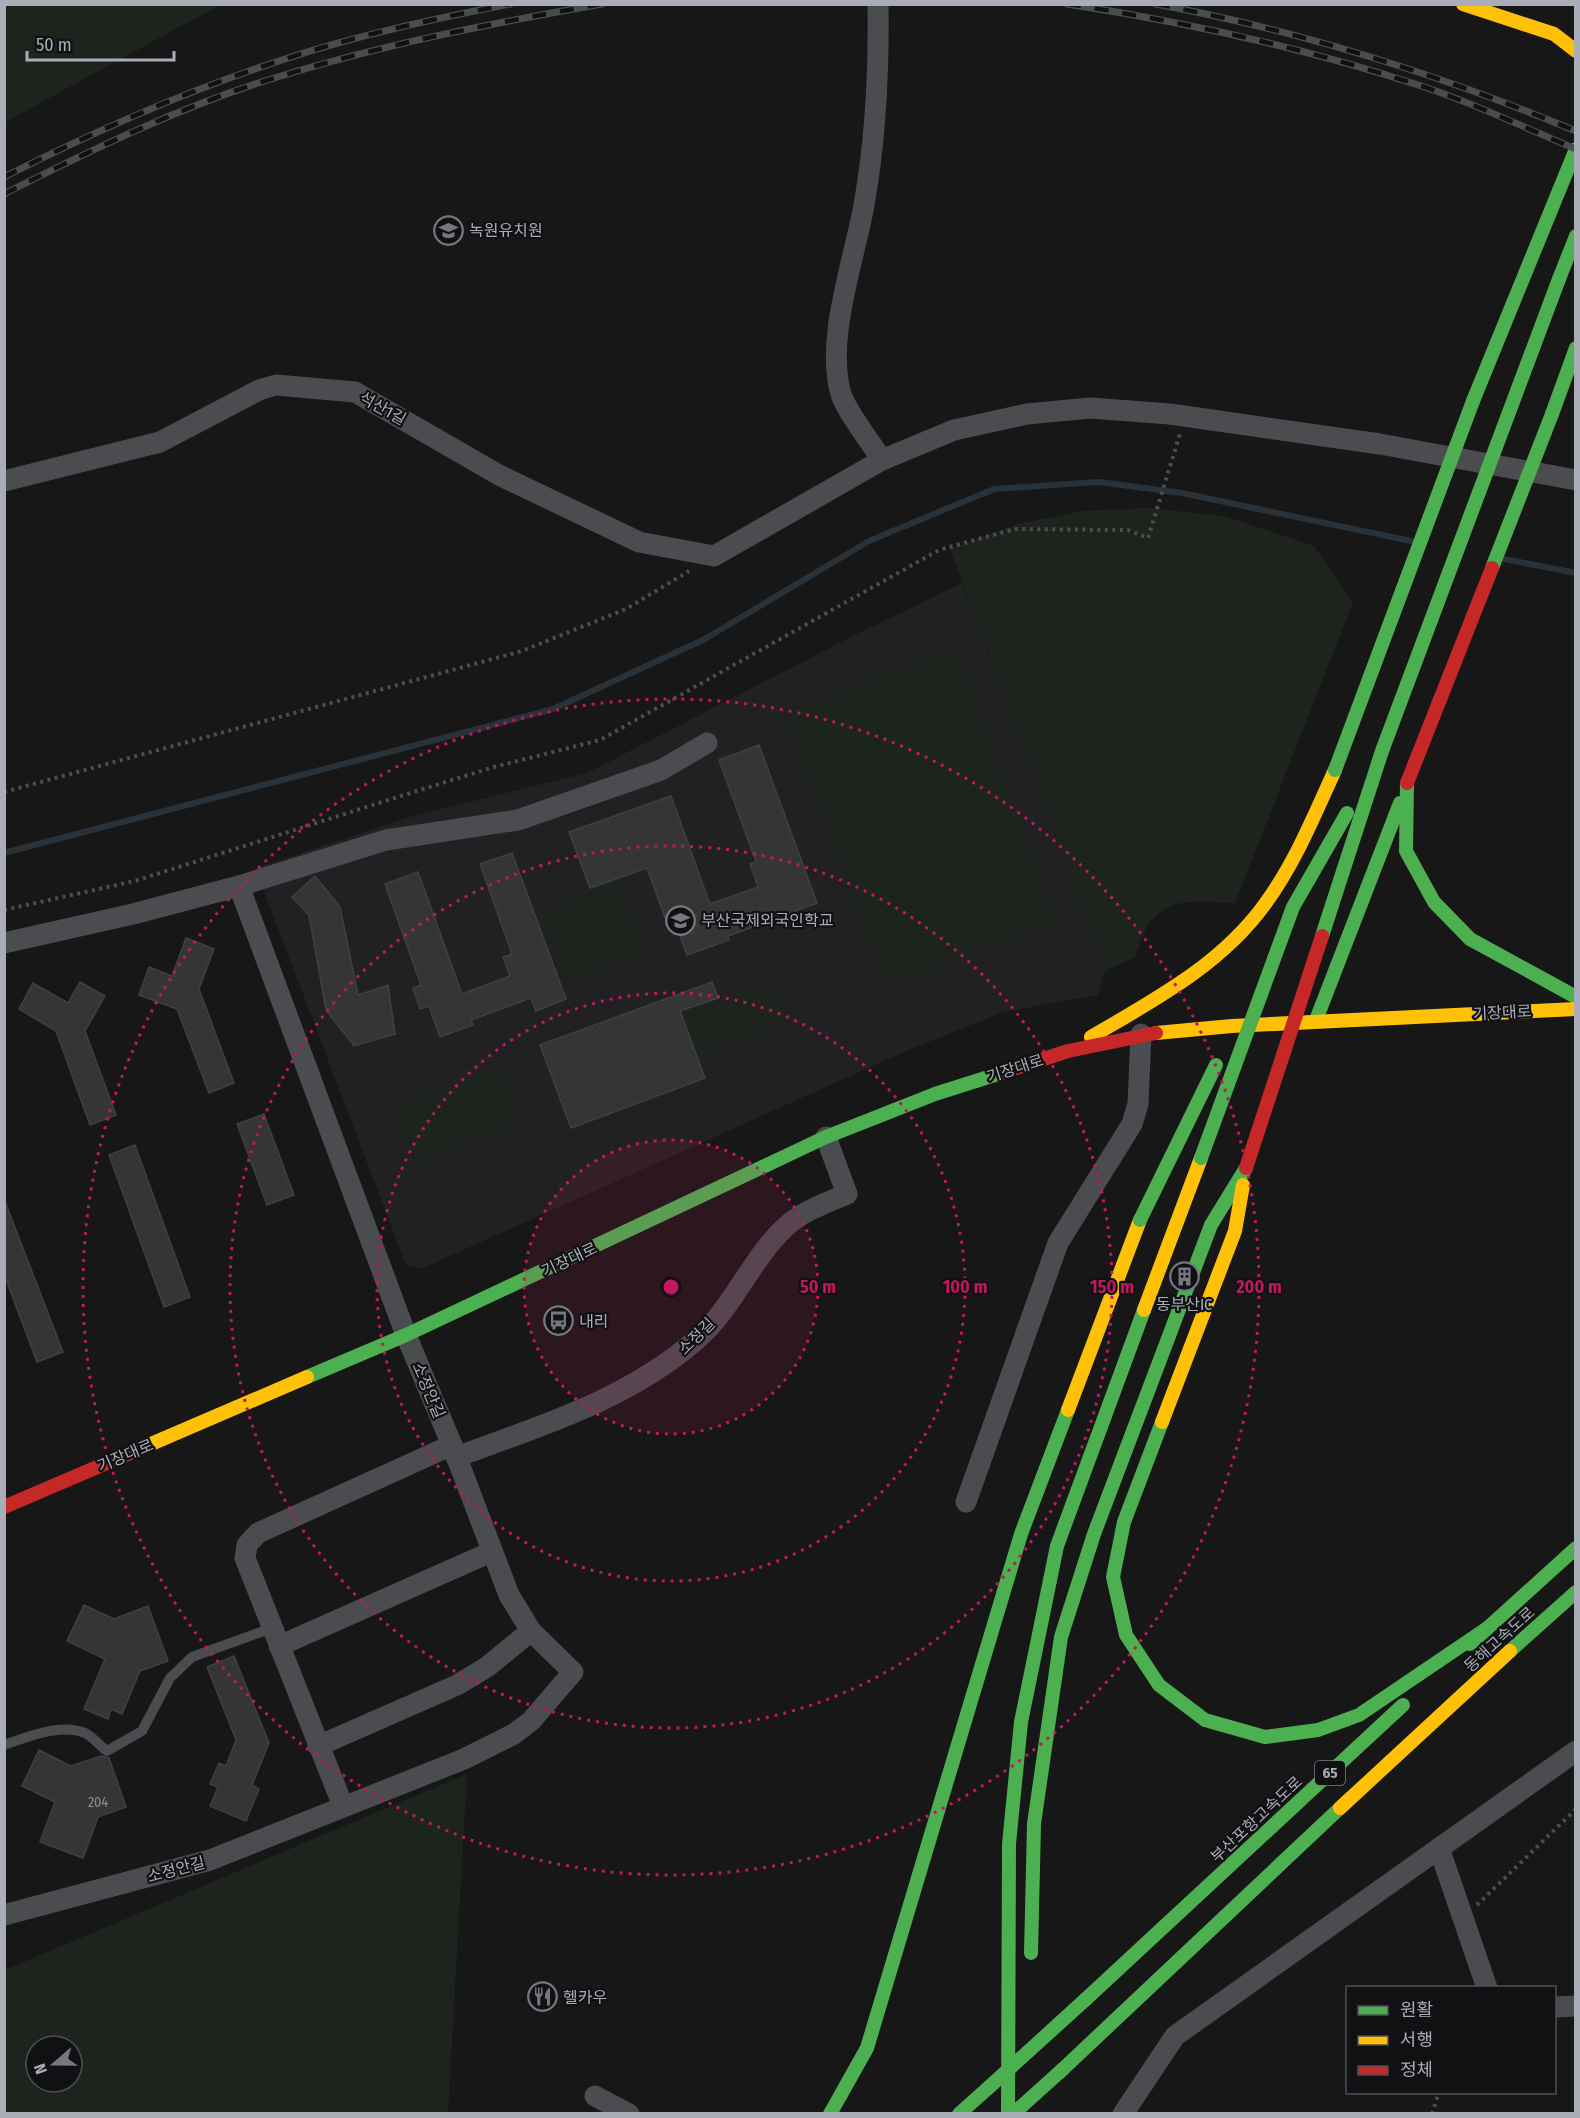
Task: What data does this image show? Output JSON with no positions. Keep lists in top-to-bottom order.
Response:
{
  "streets": {
    "main road": [
      "기장대로",
      "동해고속도로",
      "65",
      "부산포항고속도로"
    ],
    "street": ["석산1길", "소정길", "소정안길"]
  },
  "crossings": [
    ["기장대로", "소정길"],
    ["기장대로", "소정안길"],
    ["소정길", "소정안길"]
  ],
  "places": {
    "school or university": ["녹원유치원", "부산국제외국인학교"],
    "building": ["동부산IC"],
    "bus stop": ["내리"],
    "restaurant": ["헬카우"]
  },
  "house_numbers": ["204"],
  "legend": ["원활", "서행", "정체"],
  "scale_bar": "50 m",
  "north": "left",
  "rings": [
    "50 m",
    "100 m",
    "150 m",
    "200 m"
  ]
}
